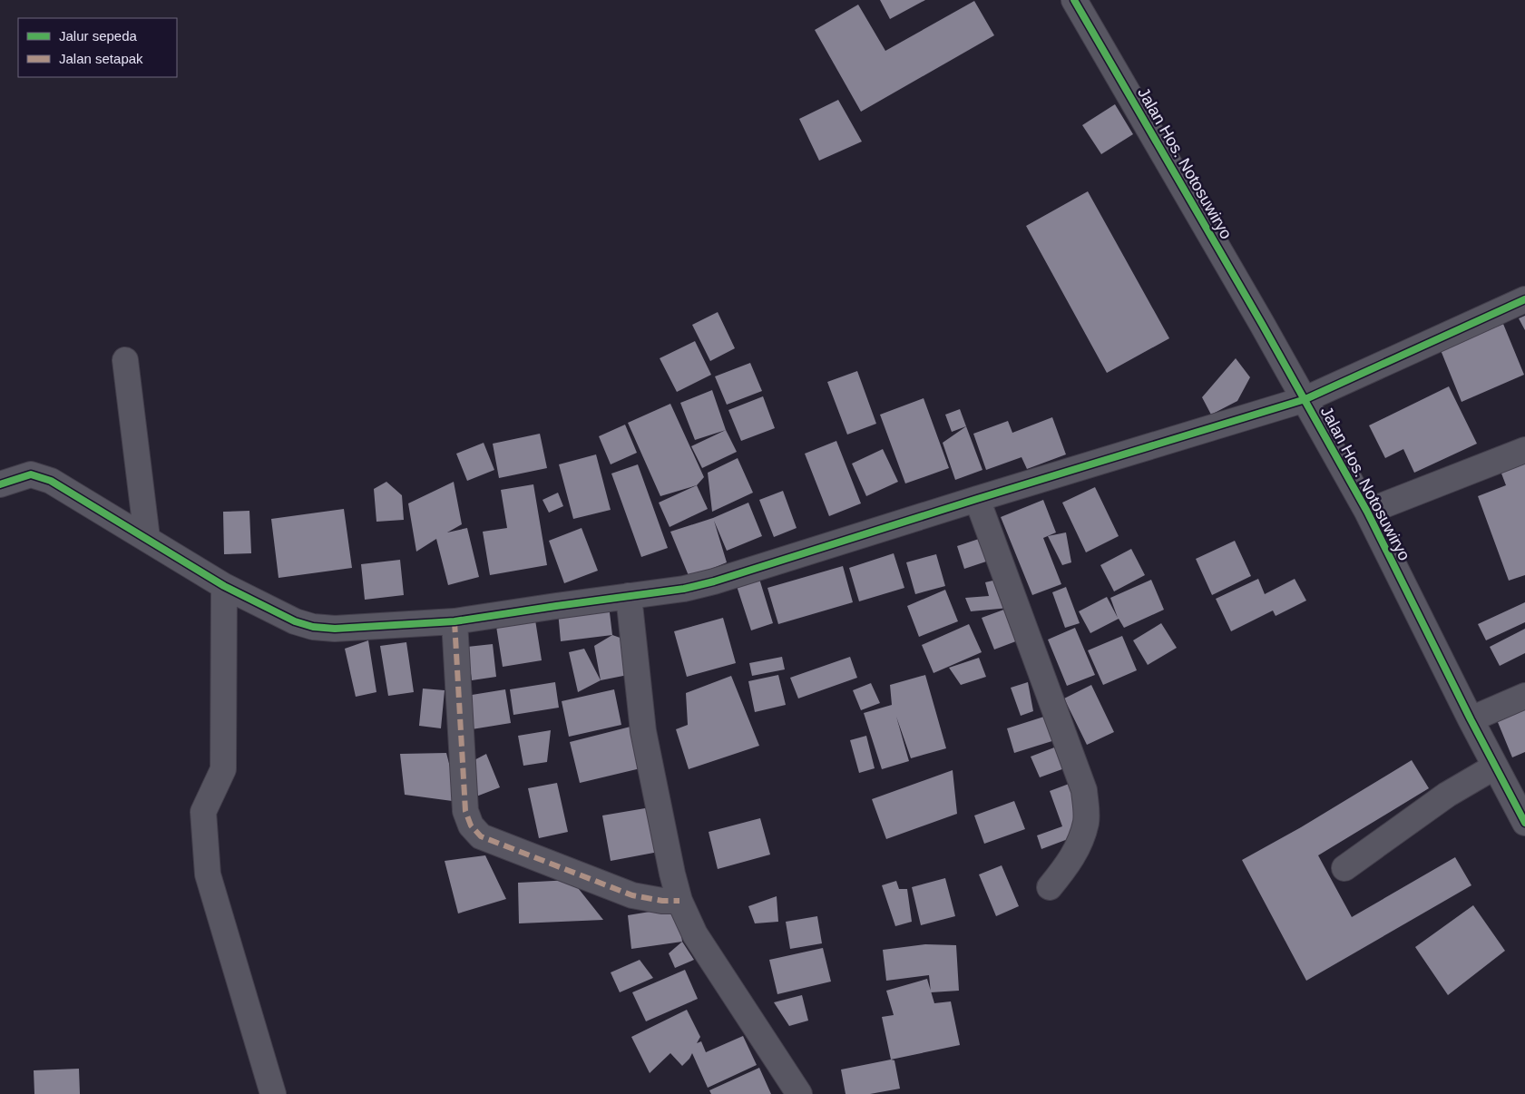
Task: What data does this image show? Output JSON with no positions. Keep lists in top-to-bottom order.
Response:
{
  "streets": {
    "street": ["Jalan Hos. Notosuwiryo"]
  },
  "legend": ["Jalur sepeda", "Jalan setapak"]
}
